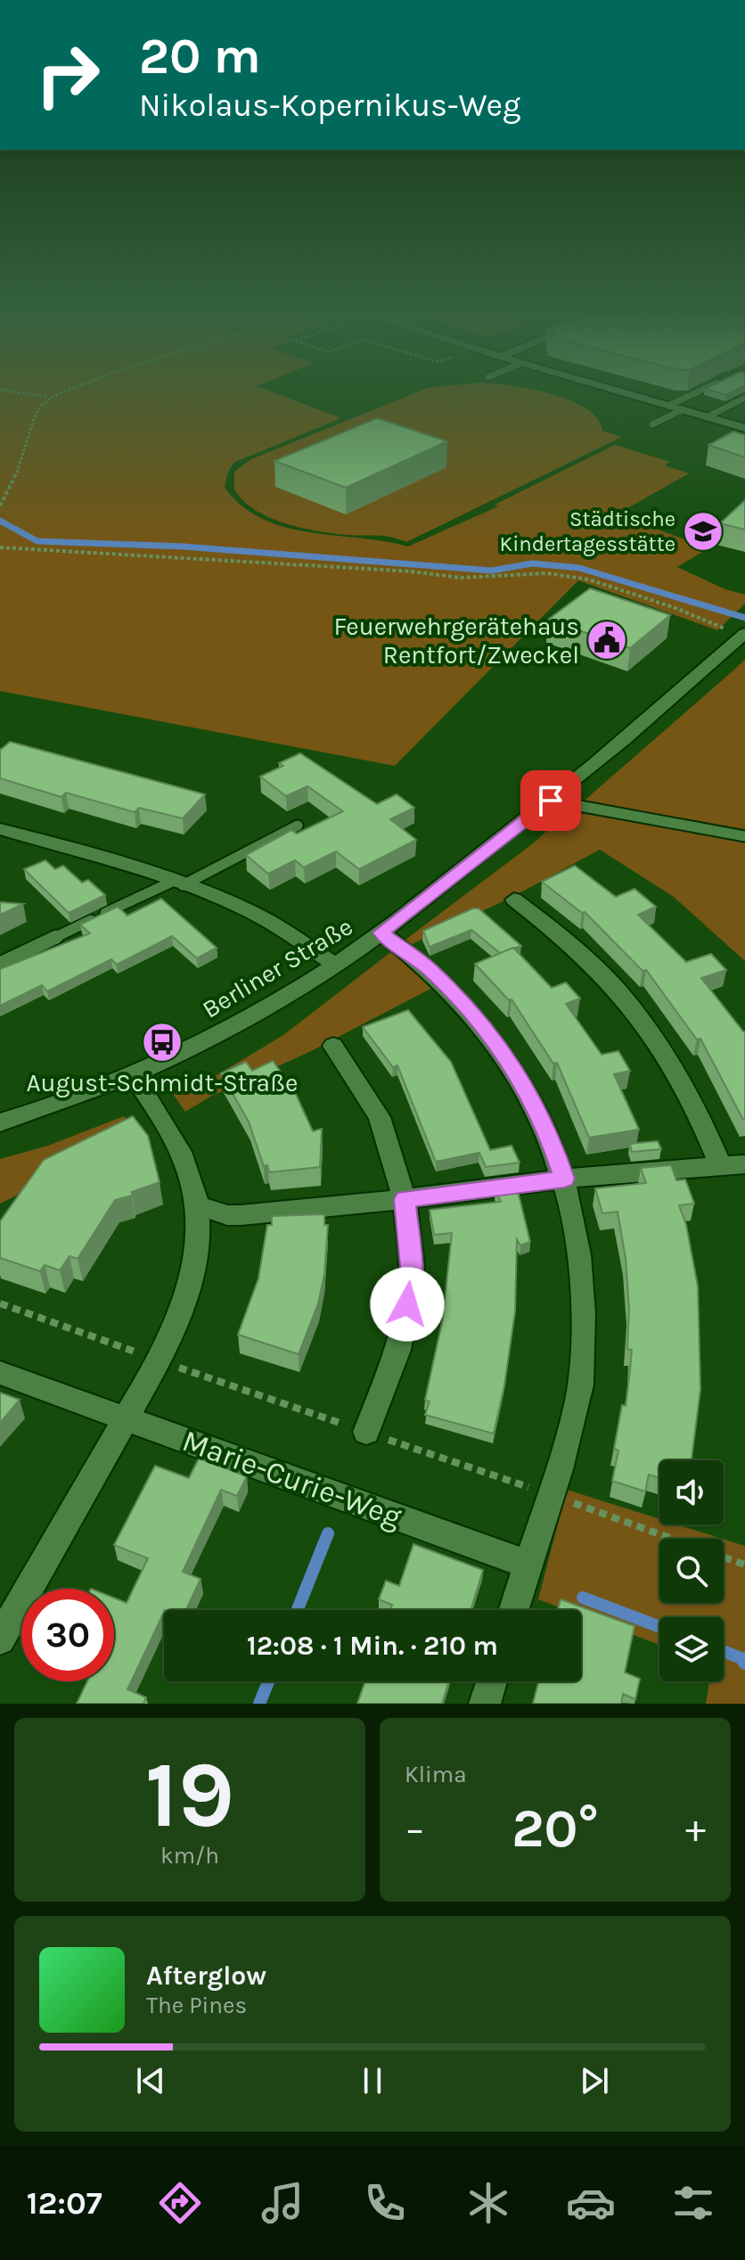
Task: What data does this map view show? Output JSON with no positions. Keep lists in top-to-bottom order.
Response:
{
  "streets": {
    "street": ["Berliner Straße", "Marie-Curie-Weg"]
  },
  "places": {
    "school or university": ["Städtische Kindertagesstätte"],
    "public building": ["Feuerwehrgerätehaus Rentfort/Zweckel"],
    "bus stop": ["August-Schmidt-Straße"]
  },
  "page": {
    "turn": ["20 m", "Nikolaus-Kopernikus-Weg"],
    "limit": "30",
    "trip": "12:08 · 1 Min. · 210 m",
    "tile": [
      ["19", "km/h"],
      "Klima"
    ],
    "heat": ["−", "20°", "+"],
    "song": ["Afterglow", "The Pines"],
    "tabs": "12:07"
  }
}
